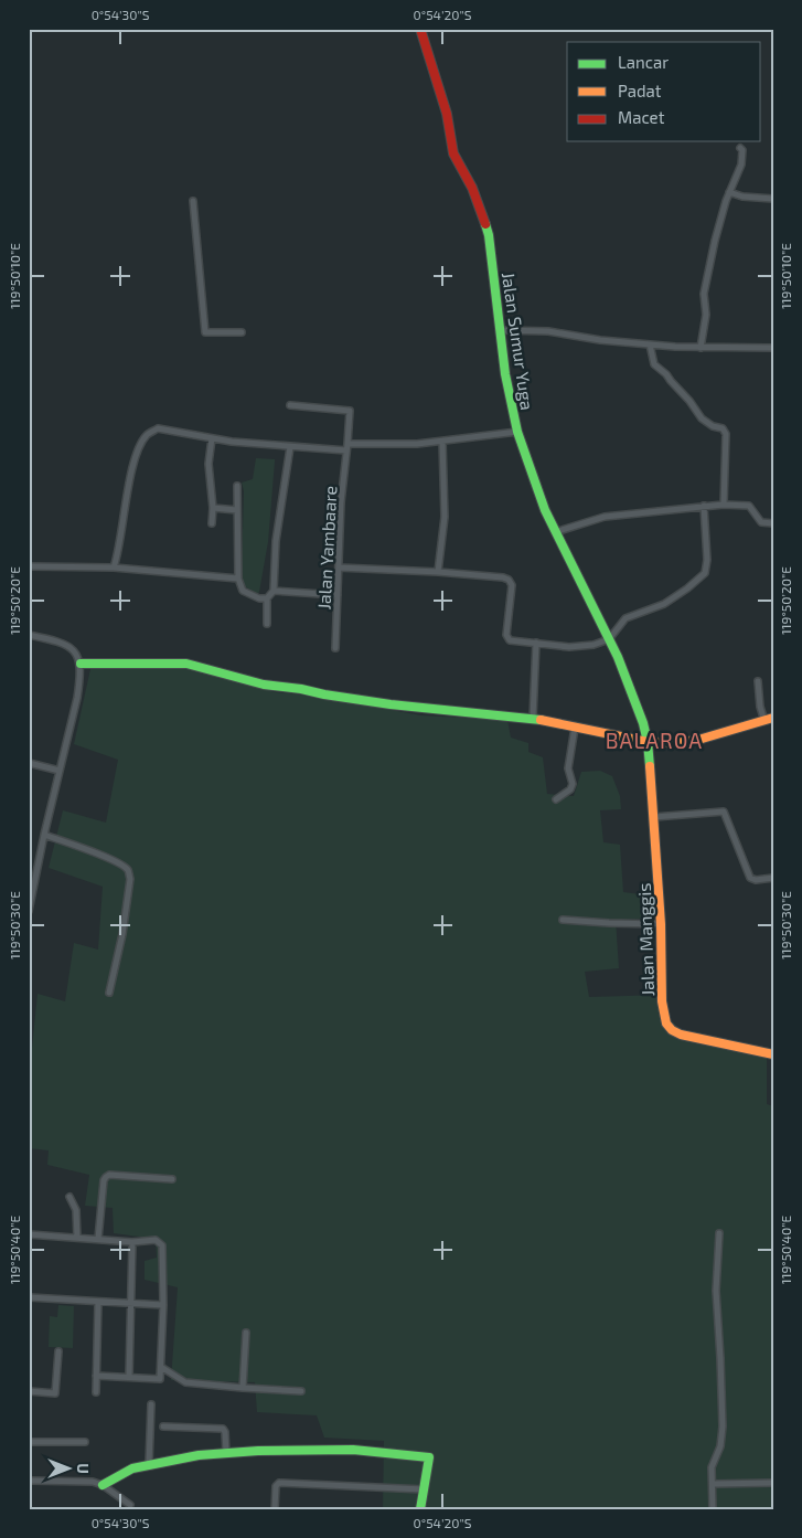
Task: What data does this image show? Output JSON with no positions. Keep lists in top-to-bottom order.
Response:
{
  "streets": {
    "street": ["Jalan Sumur Yuga", "Jalan Yambaare", "Jalan Manggis"]
  },
  "crossings": [
    ["Jalan Sumur Yuga", "Jalan Manggis"]
  ],
  "districts": ["BALAROA"],
  "legend": ["Lancar", "Padat", "Macet"],
  "north": "right",
  "coordinates": [
    "0°54'30\"S",
    "0°54'20\"S",
    "119°50'10\"E",
    "119°50'20\"E",
    "119°50'30\"E",
    "119°50'40\"E"
  ]
}
